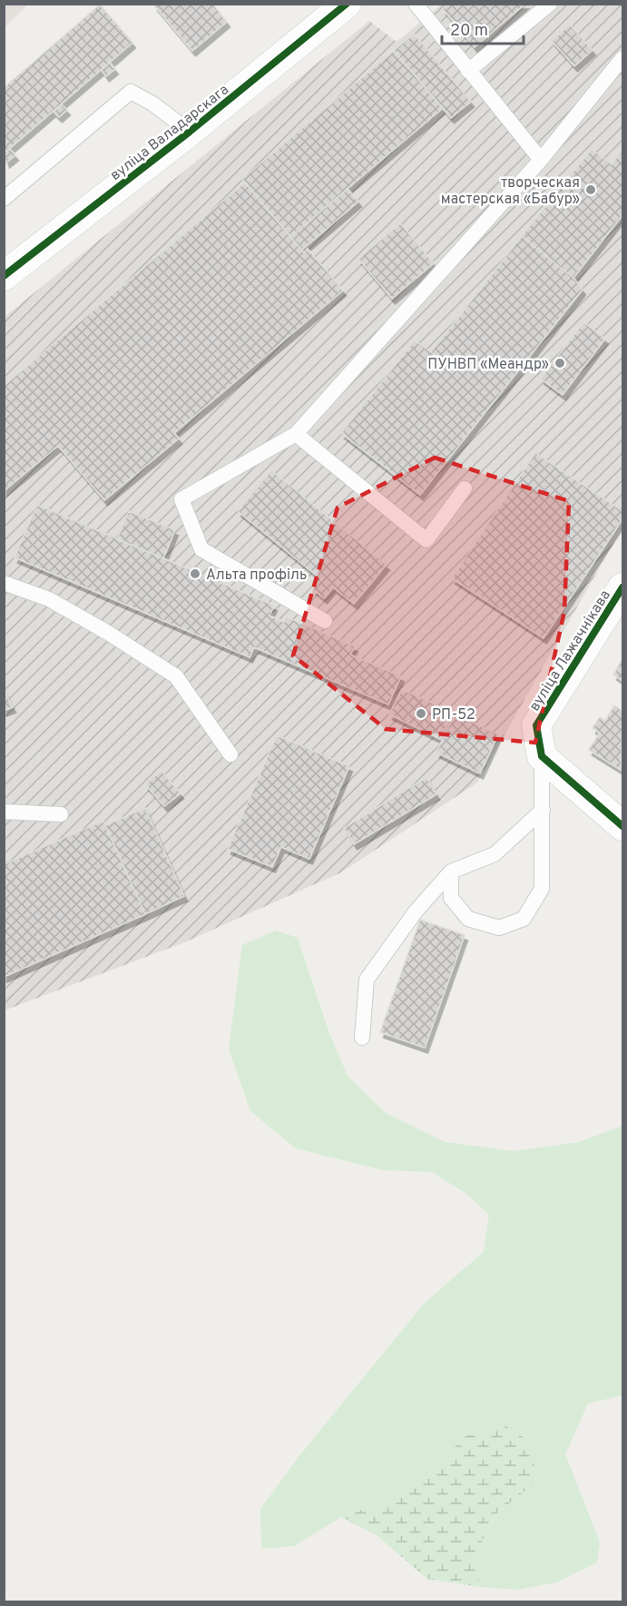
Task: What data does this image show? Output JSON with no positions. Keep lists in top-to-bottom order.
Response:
{
  "streets": {
    "street": ["вуліца Валадарскага", "вуліца Лажачнікава"]
  },
  "places": [
    "творческая мастерская «Бабур»",
    "ПУНВП «Меандр»",
    "Альта профіль",
    "РП-52"
  ],
  "scale_bar": "20 m"
}
